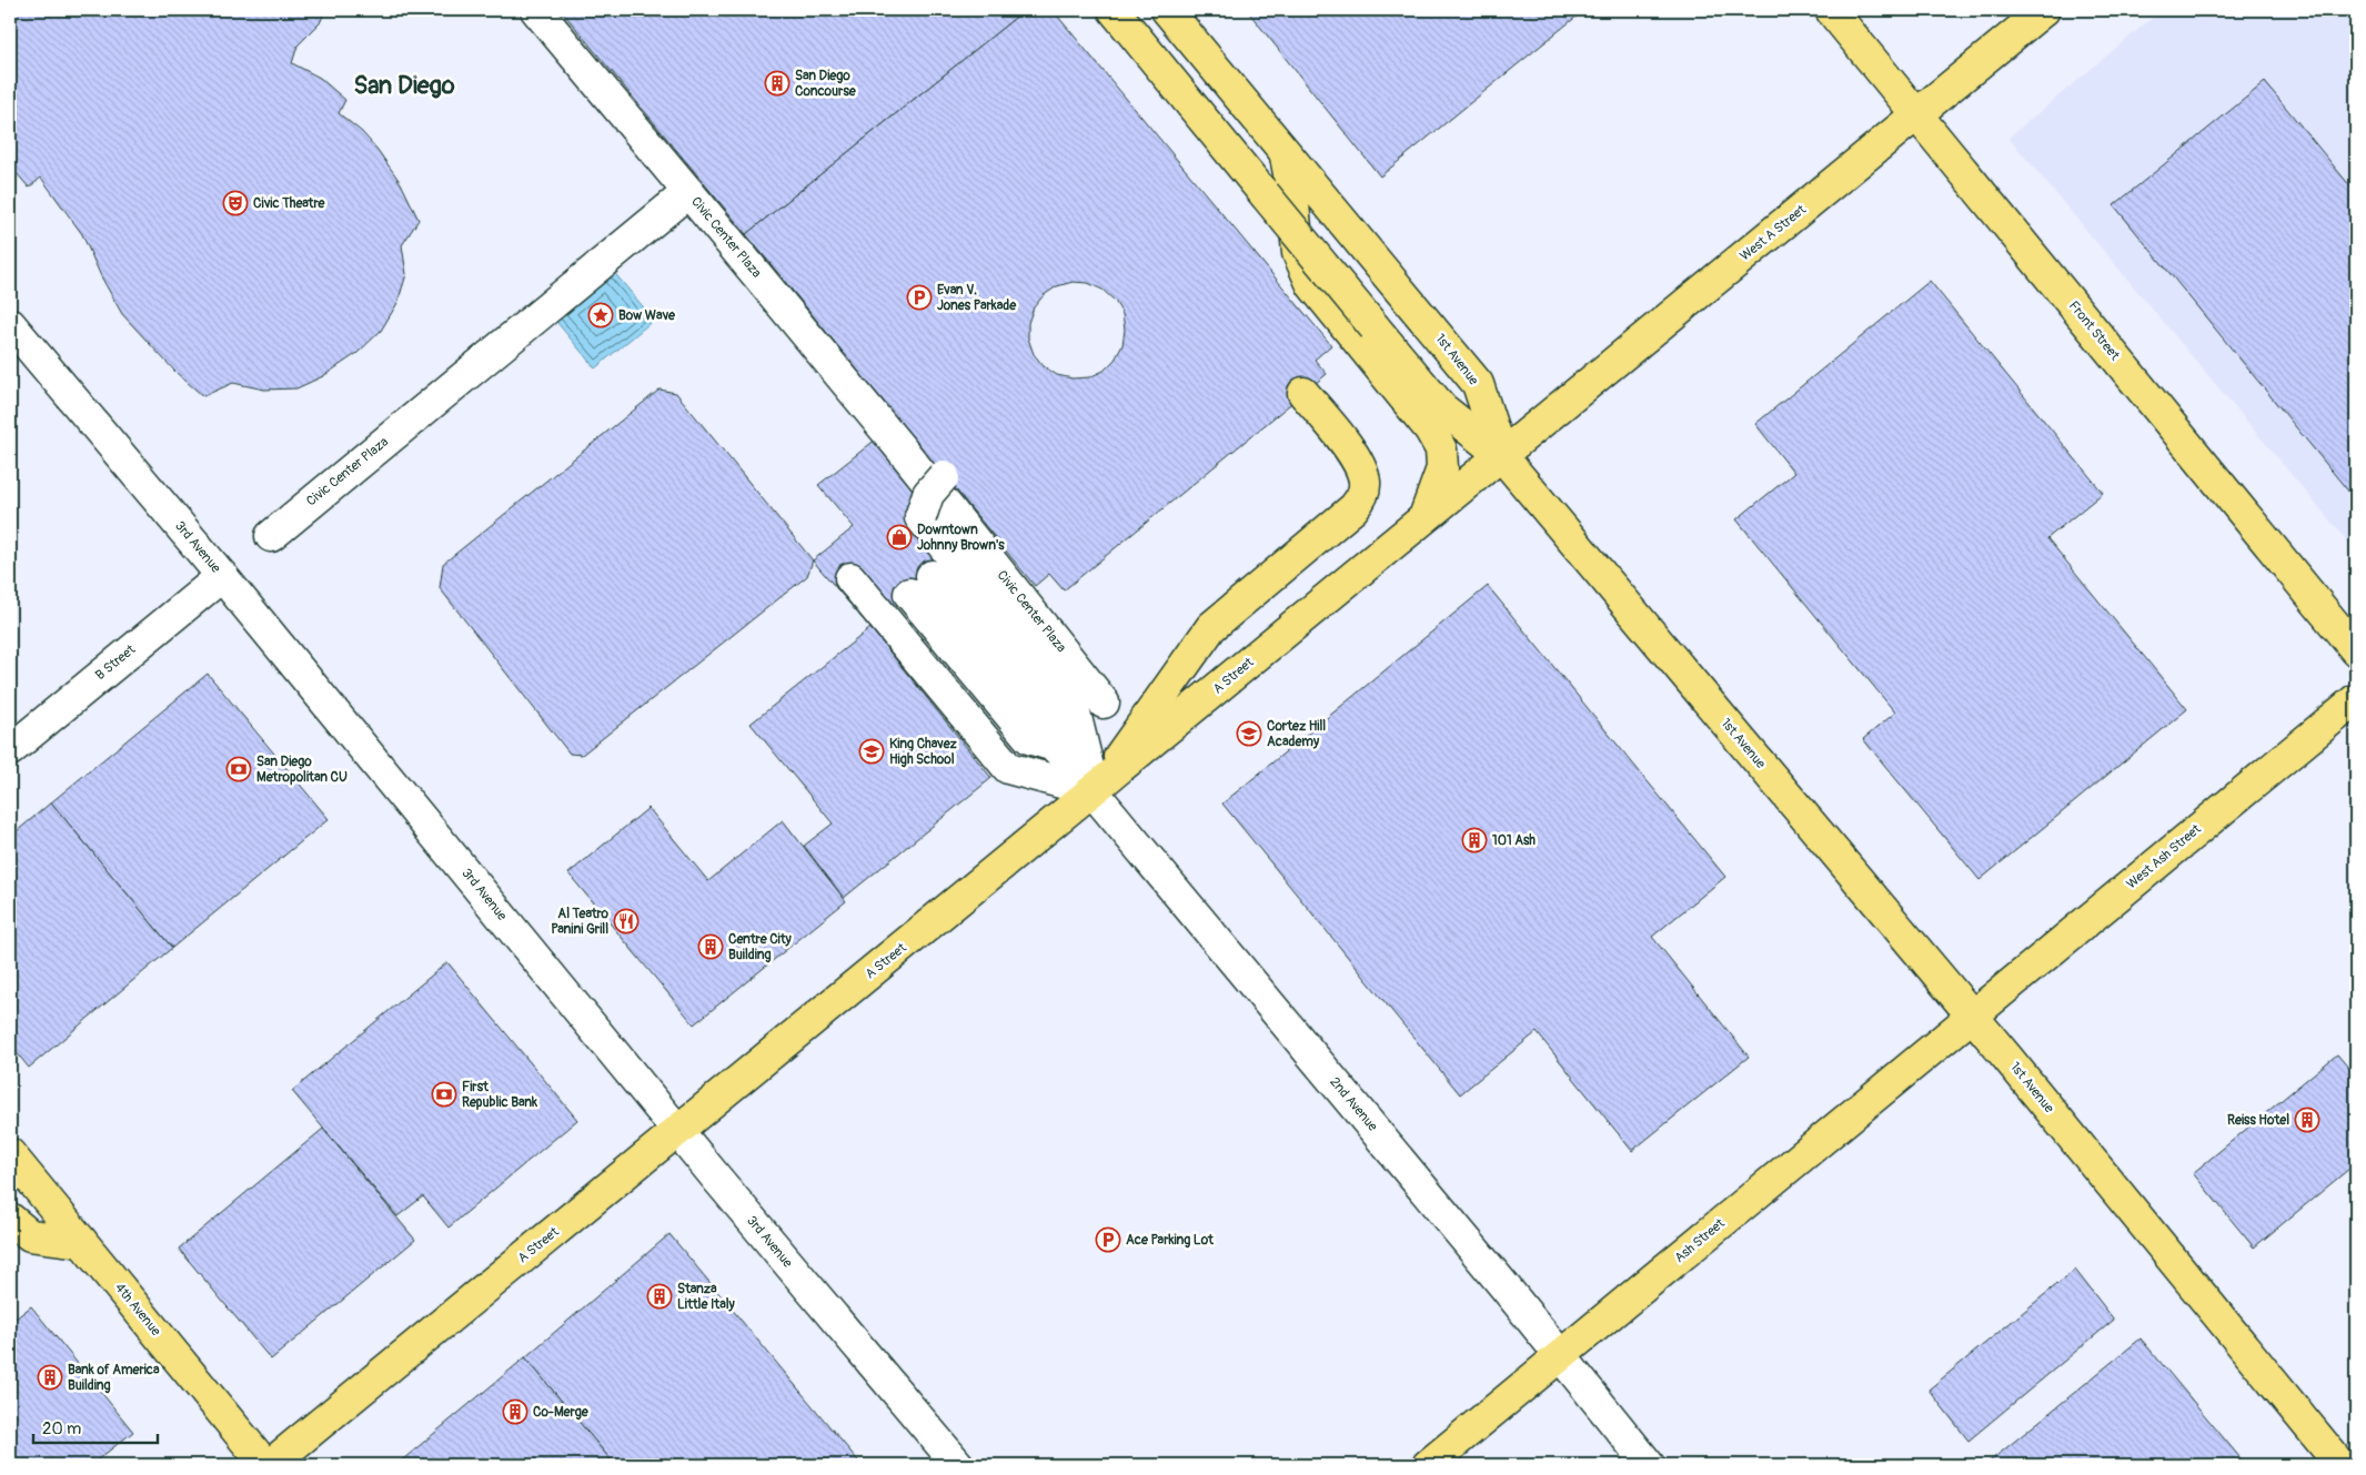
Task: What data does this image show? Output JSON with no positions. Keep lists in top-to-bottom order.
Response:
{
  "streets": {
    "main road": [
      "West A Street",
      "Front Street",
      "1st Avenue",
      "A Street",
      "West Ash Street",
      "Ash Street",
      "4th Avenue"
    ],
    "street": [
      "Civic Center Plaza",
      "3rd Avenue",
      "B Street",
      "2nd Avenue"
    ]
  },
  "crossings": [
    ["West A Street", "Front Street"],
    ["West A Street", "1st Avenue"],
    ["West A Street", "A Street"],
    ["1st Avenue", "A Street"],
    ["1st Avenue", "West Ash Street"],
    ["1st Avenue", "Ash Street"],
    ["3rd Avenue", "B Street"],
    ["3rd Avenue", "A Street"],
    ["A Street", "2nd Avenue"],
    ["West Ash Street", "Ash Street"],
    ["2nd Avenue", "Ash Street"]
  ],
  "districts": ["San Diego"],
  "places": {
    "building": [
      "San Diego Concourse",
      "101 Ash",
      "Centre City Building",
      "Reiss Hotel",
      "Stanza Little Italy",
      "Bank of America Building",
      "Co-Merge"
    ],
    "theatre": ["Civic Theatre"],
    "parking": ["Evan V. Jones Parkade", "Ace Parking Lot"],
    "place": ["Bow Wave"],
    "shop": ["Downtown Johnny Brown's"],
    "school or university": ["Cortez Hill Academy", "King Chavez High School"],
    "bank": ["San Diego Metropolitan CU", "First Republic Bank"],
    "restaurant": ["Al Teatro Panini Grill"]
  },
  "scale_bar": "20 m"
}
